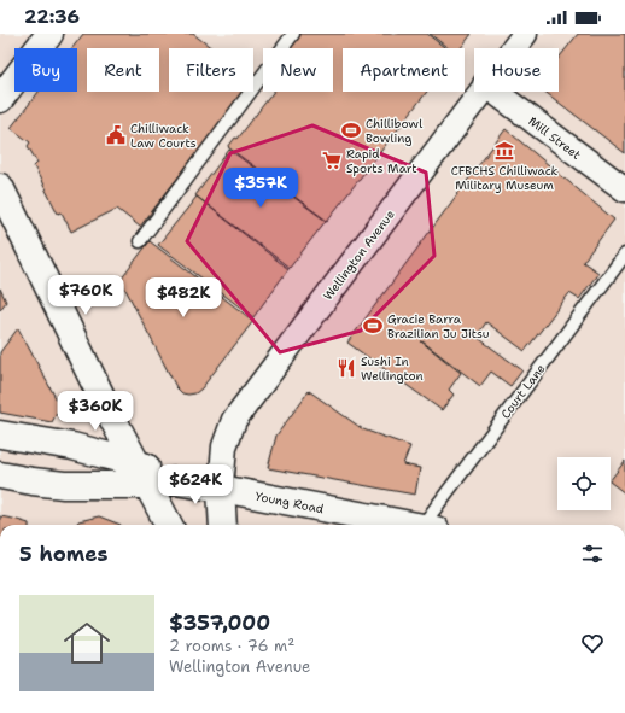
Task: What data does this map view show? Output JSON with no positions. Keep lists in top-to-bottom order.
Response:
{
  "streets": {
    "main road": ["Young Road"],
    "street": ["Mill Street", "Wellington Avenue"],
    "lane": ["Court Lane"]
  },
  "crossings": [
    ["Wellington Avenue", "Young Road"]
  ],
  "places": {
    "sports": ["Chillibowl Bowling", "Gracie Barra Brazilian Ju Jitsu"],
    "public building": ["Chilliwack Law Courts"],
    "museum": ["CFBCHS Chilliwack Military Museum"],
    "supermarket": ["Rapid Sports Mart"],
    "restaurant": ["Sushi In Wellington"]
  },
  "page": {
    "status": "22:36",
    "chip": [
      "Buy",
      "Rent",
      "Filters",
      "New",
      "Apartment",
      "House"
    ],
    "price": [
      "$357K",
      "$760K",
      "$482K",
      "$360K",
      "$624K"
    ],
    "heading": "5 homes",
    "list": [
      {
        "name": "$357,000",
        "note": "2 rooms · 76 m² · Wellington Avenue"
      }
    ]
  }
}
